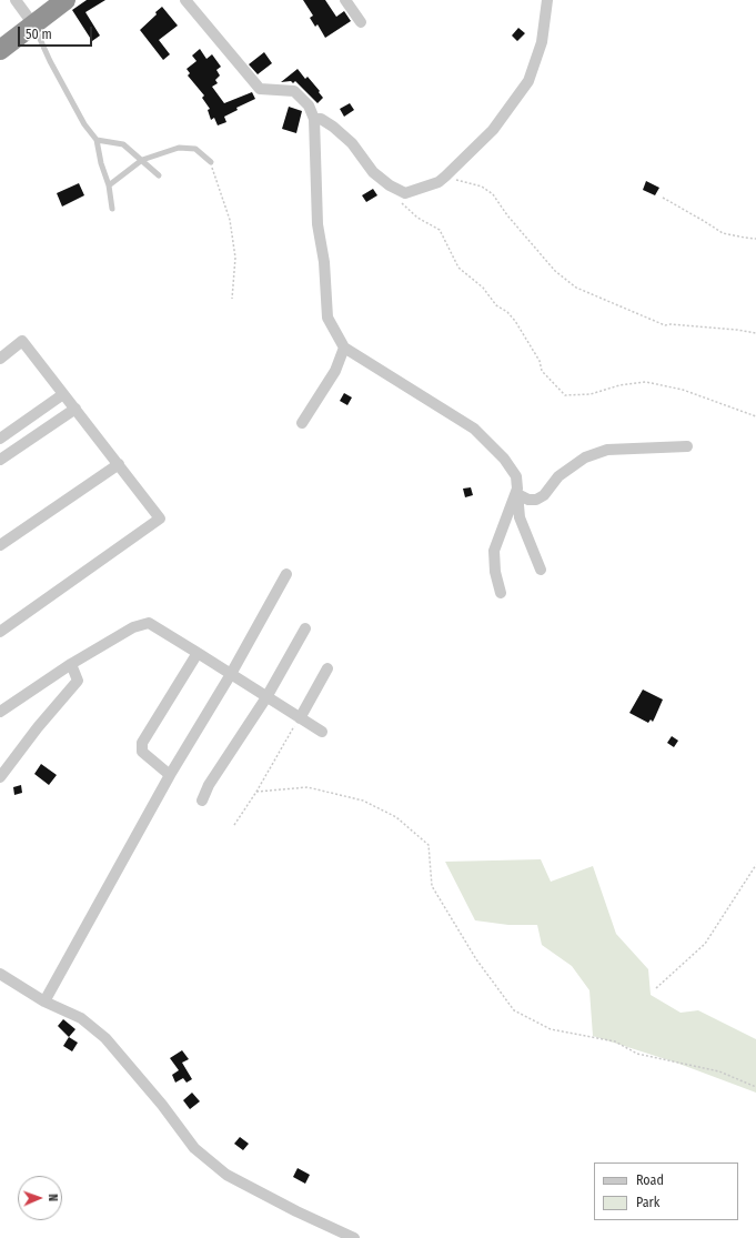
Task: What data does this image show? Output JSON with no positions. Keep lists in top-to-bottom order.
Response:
{
  "legend": ["Road", "Park"],
  "scale_bar": "50 m",
  "north": "right"
}
